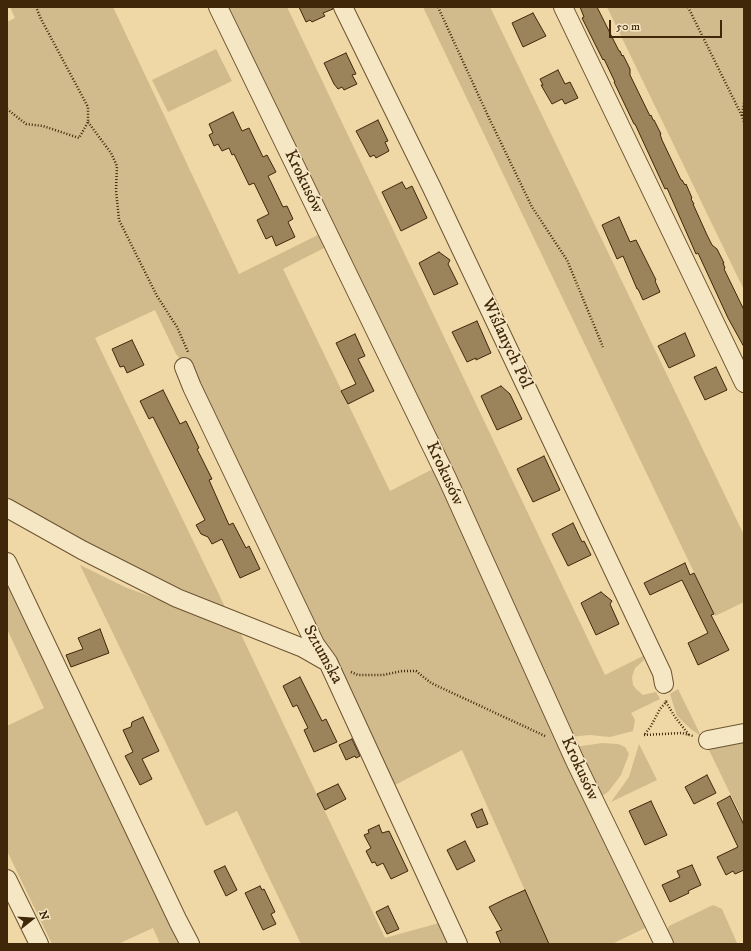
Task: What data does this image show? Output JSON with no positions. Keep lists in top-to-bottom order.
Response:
{
  "streets": {
    "street": ["Krokusów", "Wiślanych Pól", "Sztumska"]
  },
  "scale_bar": "50 m",
  "north": "right"
}
